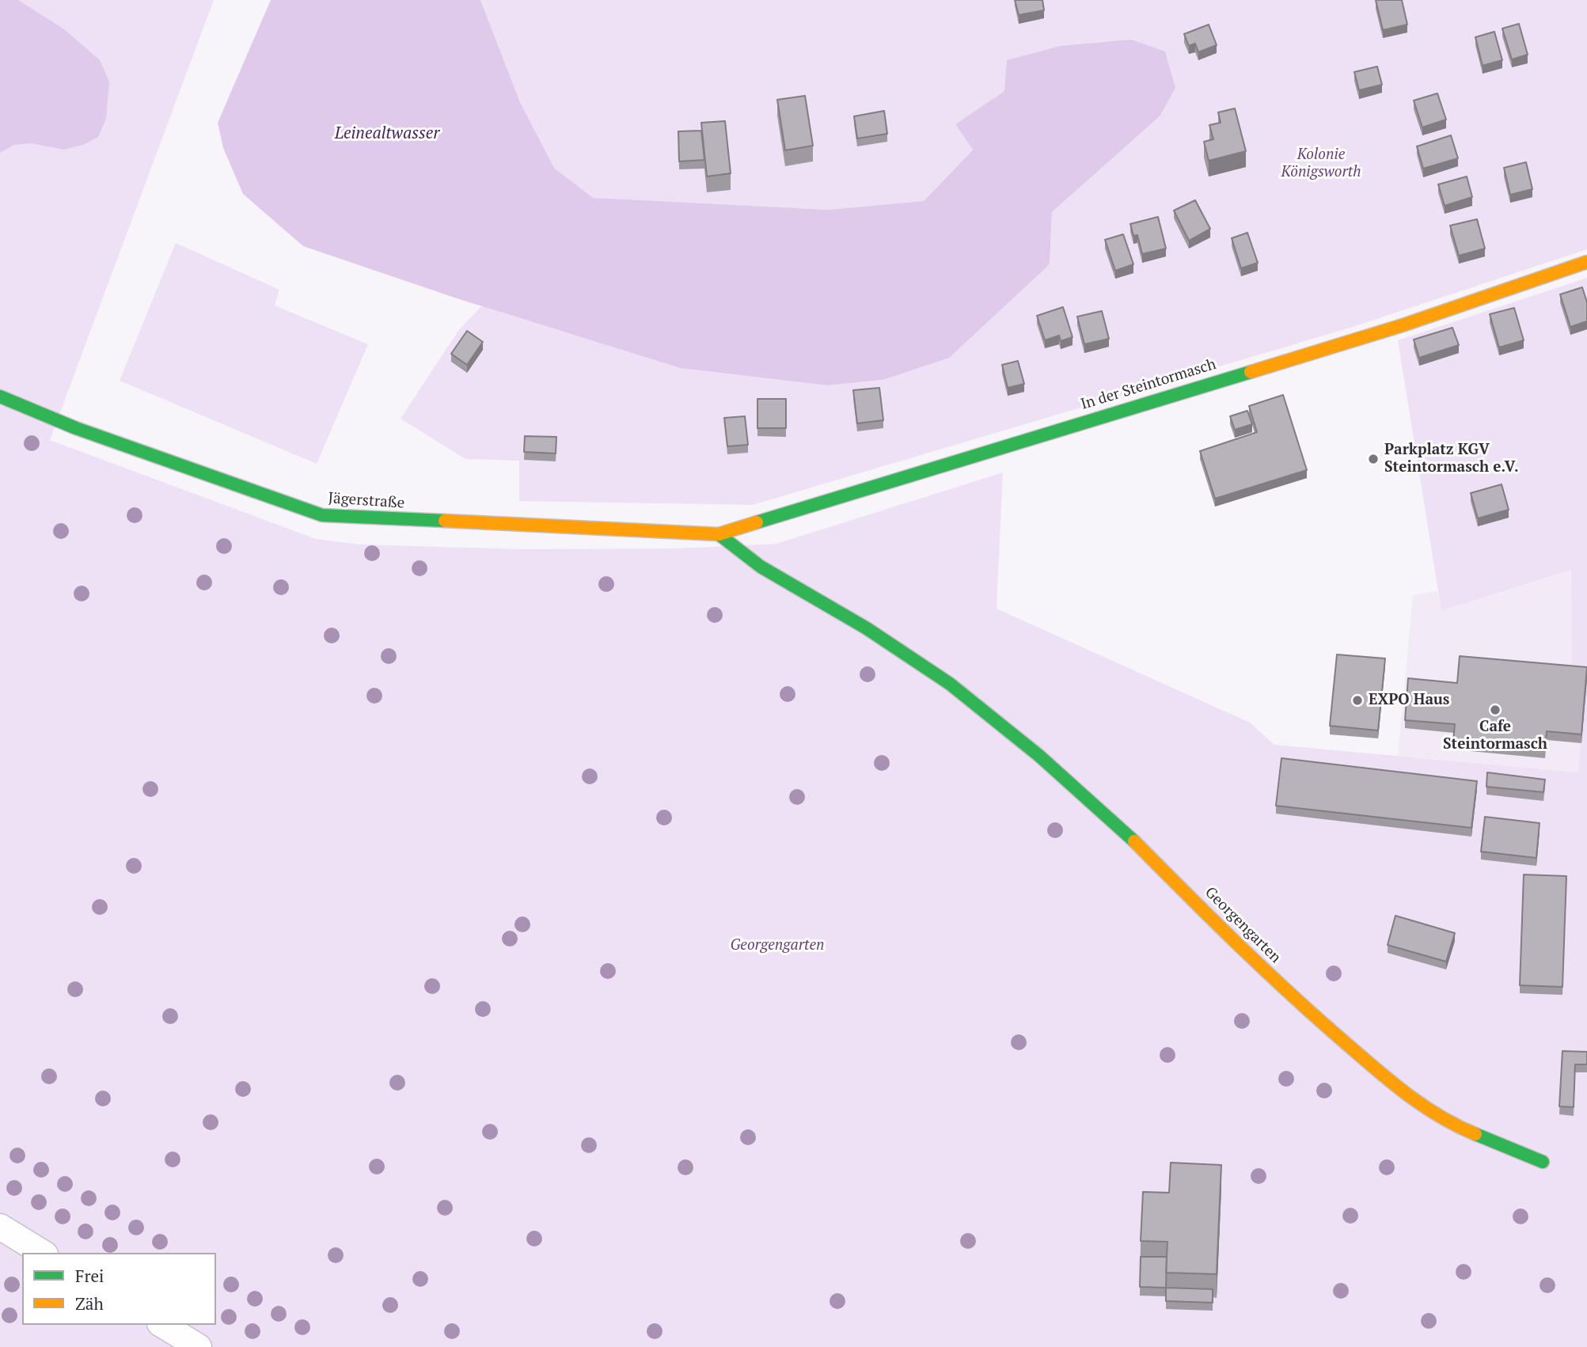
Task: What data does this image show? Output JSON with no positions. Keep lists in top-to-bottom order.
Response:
{
  "streets": {
    "street": ["In der Steintormasch", "Jägerstraße", "Georgengarten"]
  },
  "crossings": [
    ["In der Steintormasch", "Jägerstraße"],
    ["In der Steintormasch", "Georgengarten"],
    ["Jägerstraße", "Georgengarten"]
  ],
  "water": ["Leinealtwasser"],
  "parks": ["Kolonie Königsworth", "Georgengarten"],
  "places": ["Parkplatz KGV Steintormasch e.V.", "EXPO Haus", "Cafe Steintormasch"],
  "legend": ["Frei", "Zäh"]
}
